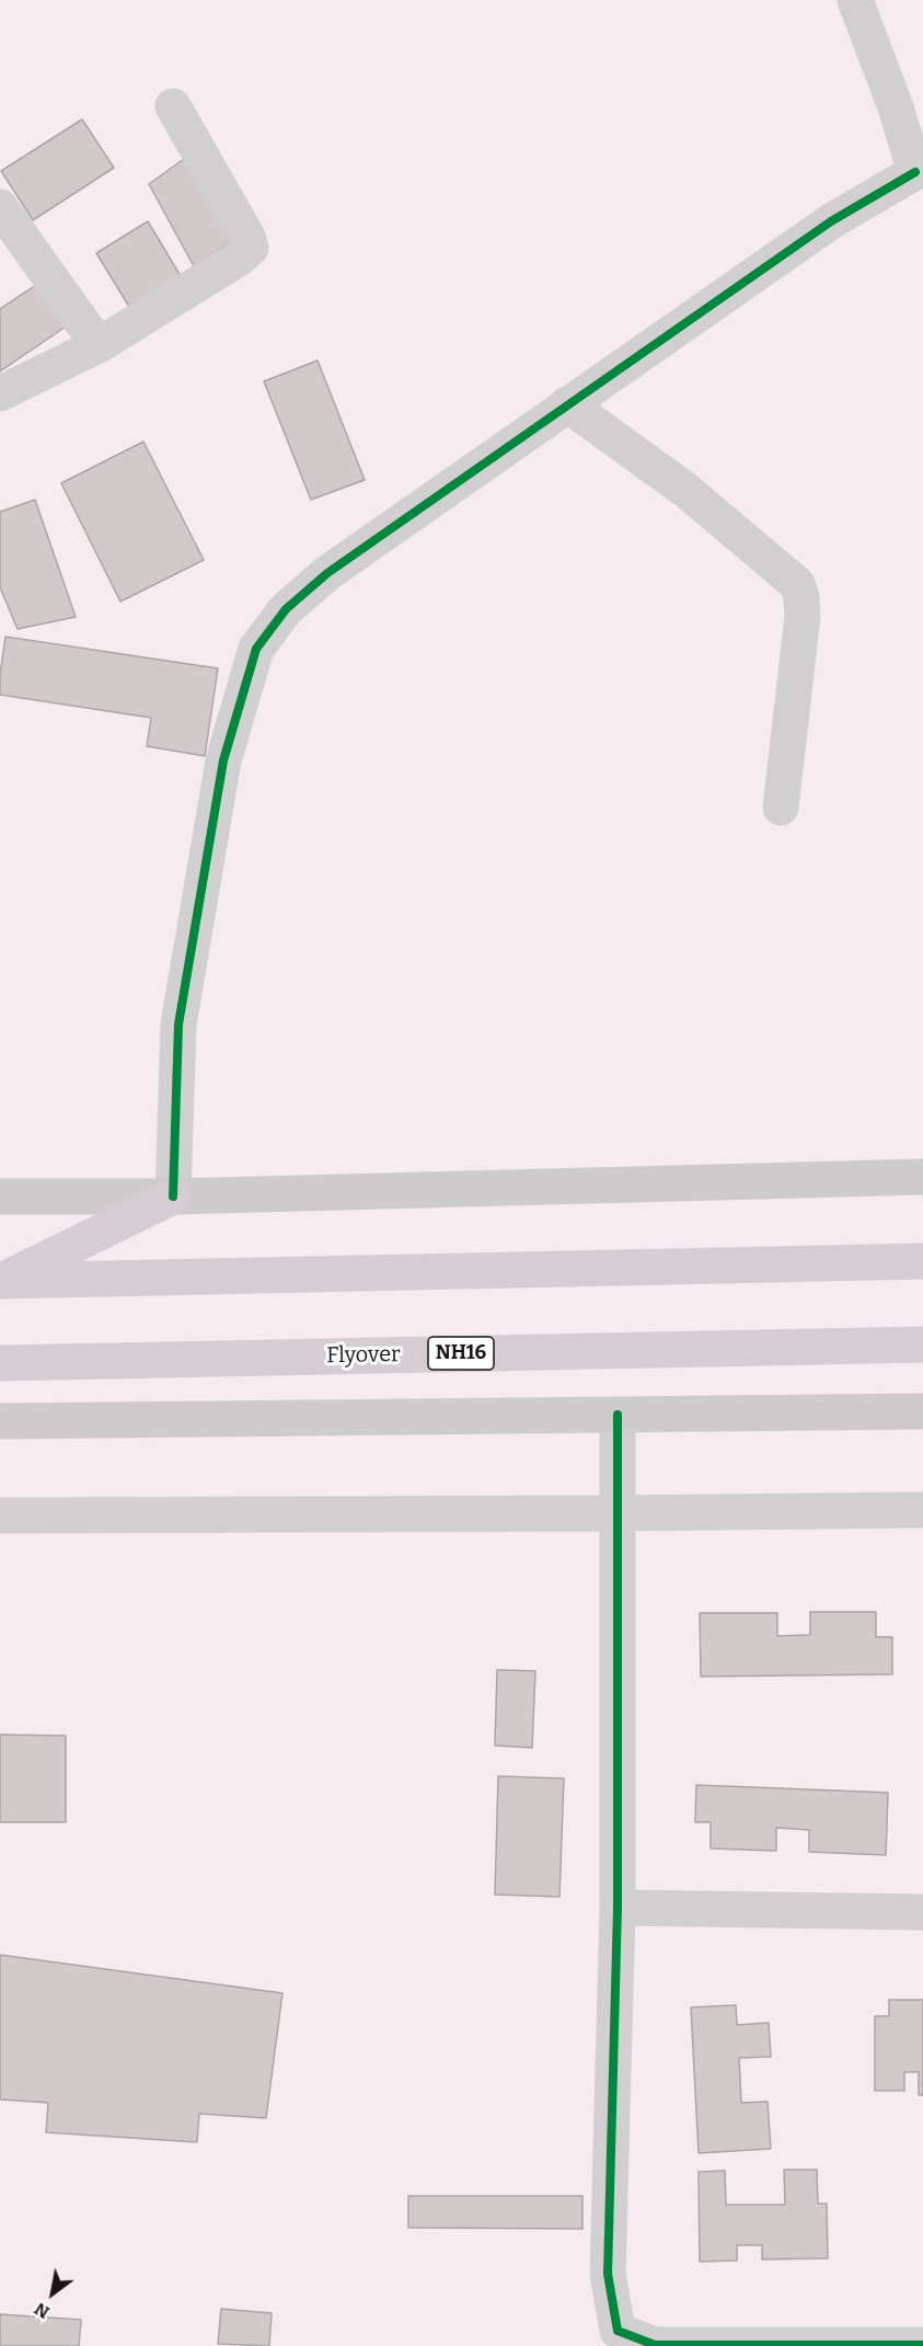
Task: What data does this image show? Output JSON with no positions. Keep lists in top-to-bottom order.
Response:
{
  "streets": {
    "highway": ["NH16", "Flyover"]
  },
  "north": "bottom left"
}
